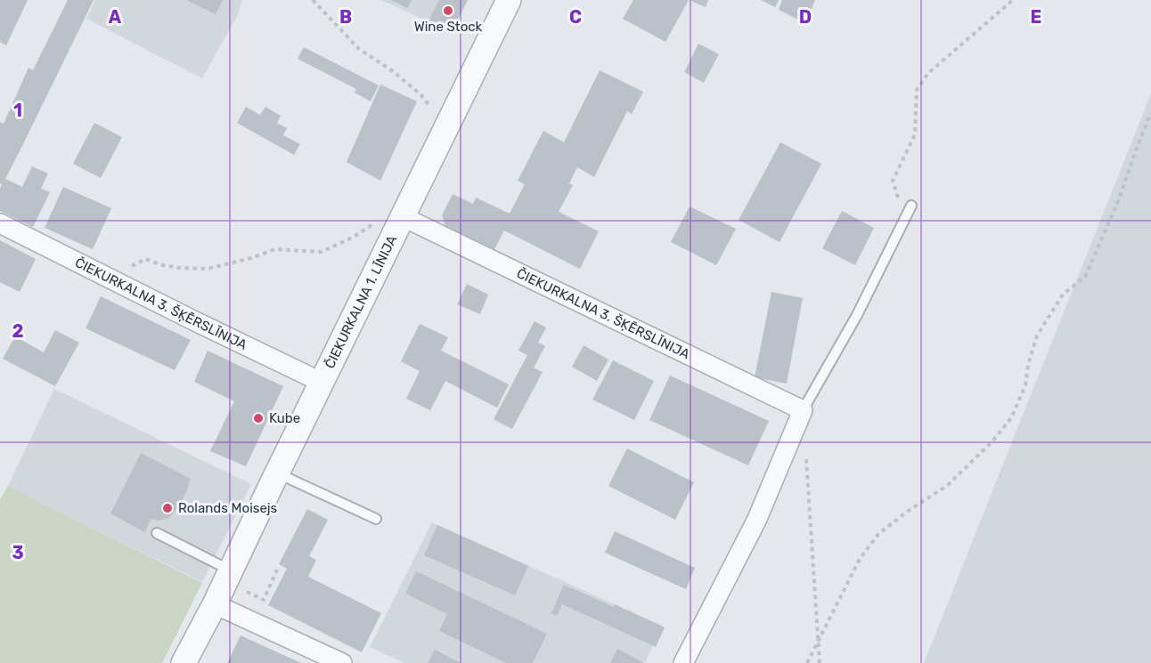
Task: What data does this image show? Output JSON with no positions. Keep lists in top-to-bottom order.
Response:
{
  "streets": {
    "street": ["ČIEKURKALNA 1. LĪNIJA", "ČIEKURKALNA 3. ŠĶĒRSLĪNIJA"]
  },
  "crossings": [
    ["ČIEKURKALNA 1. LĪNIJA", "ČIEKURKALNA 3. ŠĶĒRSLĪNIJA"]
  ],
  "places": ["Wine Stock", "Kube", "Rolands Moisejs"],
  "grid": {
    "columns": [
      "A",
      "B",
      "C",
      "D",
      "E"
    ],
    "rows": ["1", "2", "3"]
  }
}
